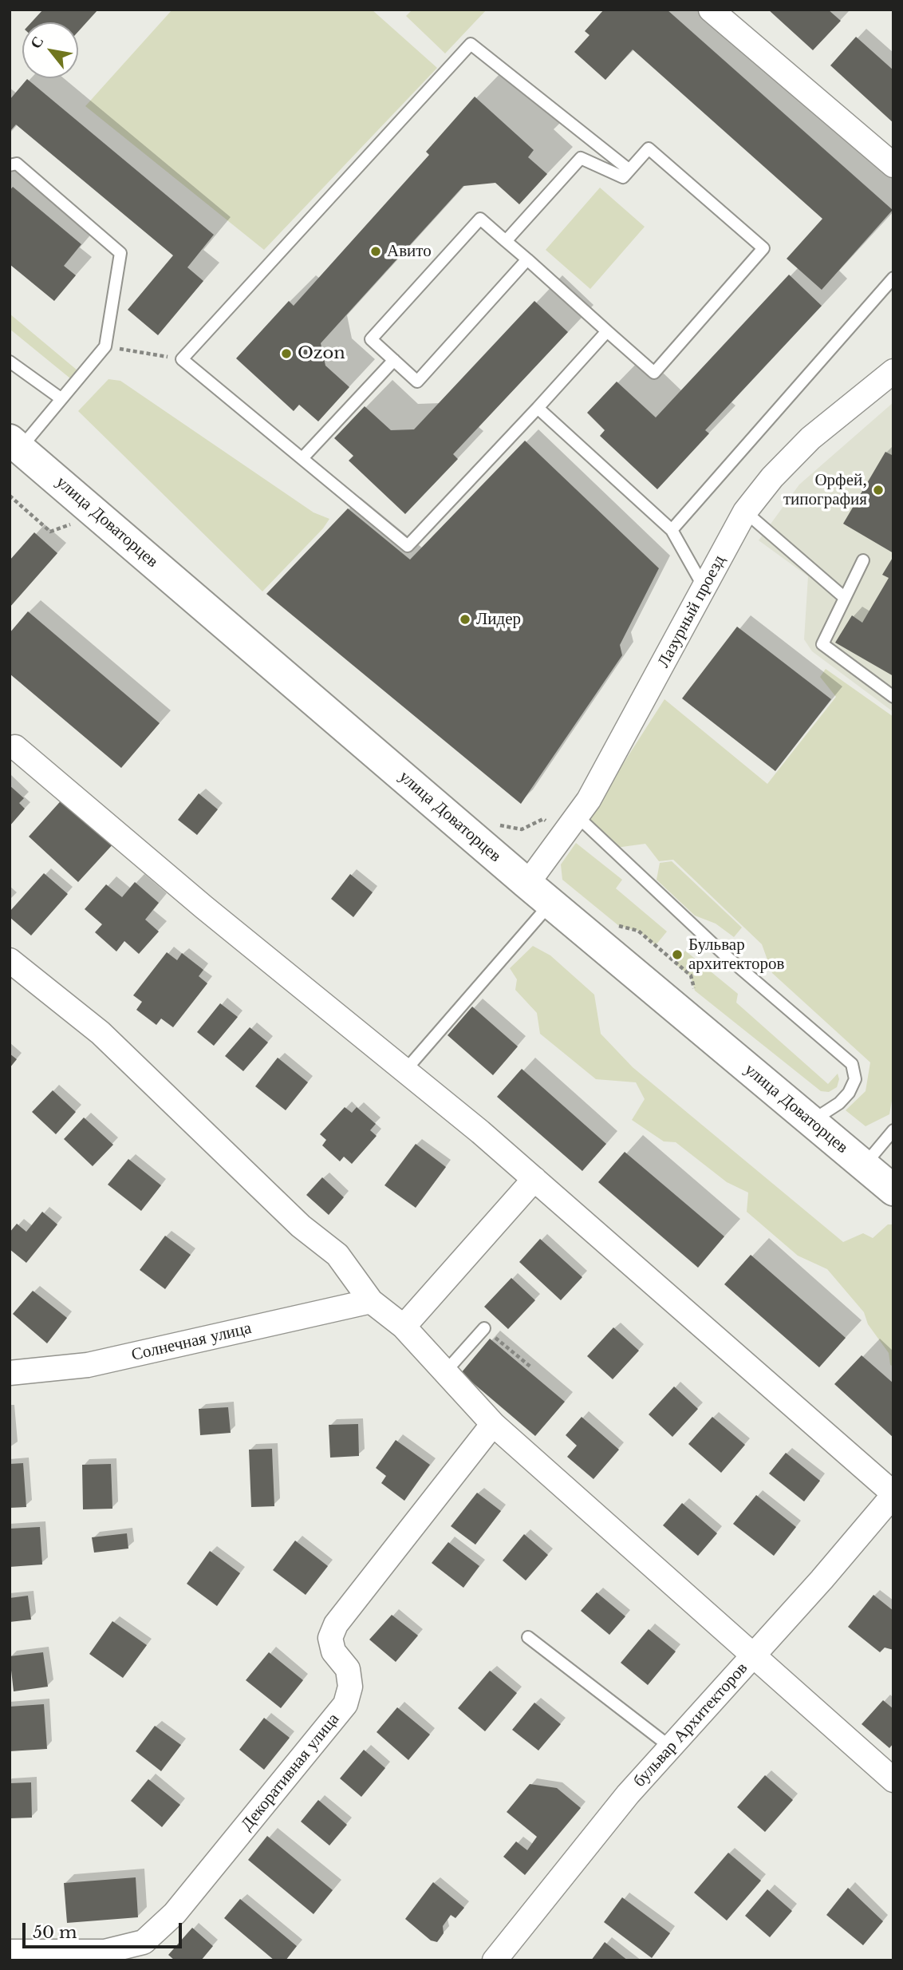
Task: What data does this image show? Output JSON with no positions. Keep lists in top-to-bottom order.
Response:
{
  "streets": {
    "main road": ["улица Доваторцев"],
    "street": [
      "Лазурный проезд",
      "Солнечная улица",
      "бульвар Архитекторов",
      "Декоративная улица"
    ]
  },
  "crossings": [
    ["улица Доваторцев", "Лазурный проезд"]
  ],
  "places": [
    "Авито",
    "Ozon",
    "Орфей, типография",
    "Лидер",
    "Бульвар архитекторов"
  ],
  "scale_bar": "50 m",
  "north": "top left"
}
